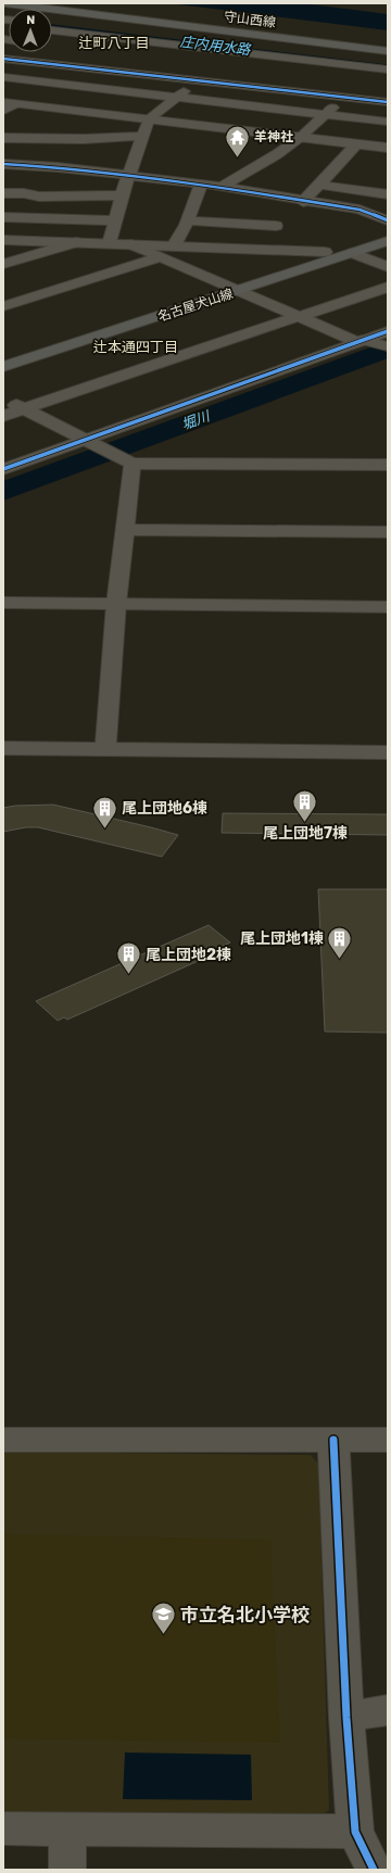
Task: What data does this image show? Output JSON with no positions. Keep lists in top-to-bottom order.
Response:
{
  "streets": {
    "main road": ["守山西線", "名古屋犬山線"]
  },
  "districts": ["辻町八丁目", "辻本通四丁目"],
  "water": ["庄内用水路", "堀川"],
  "places": {
    "temple": ["羊神社"],
    "building": [
      "尾上団地7棟",
      "尾上団地6棟",
      "尾上団地1棟",
      "尾上団地2棟"
    ],
    "school or university": ["市立名北小学校"]
  },
  "north": "top"
}
